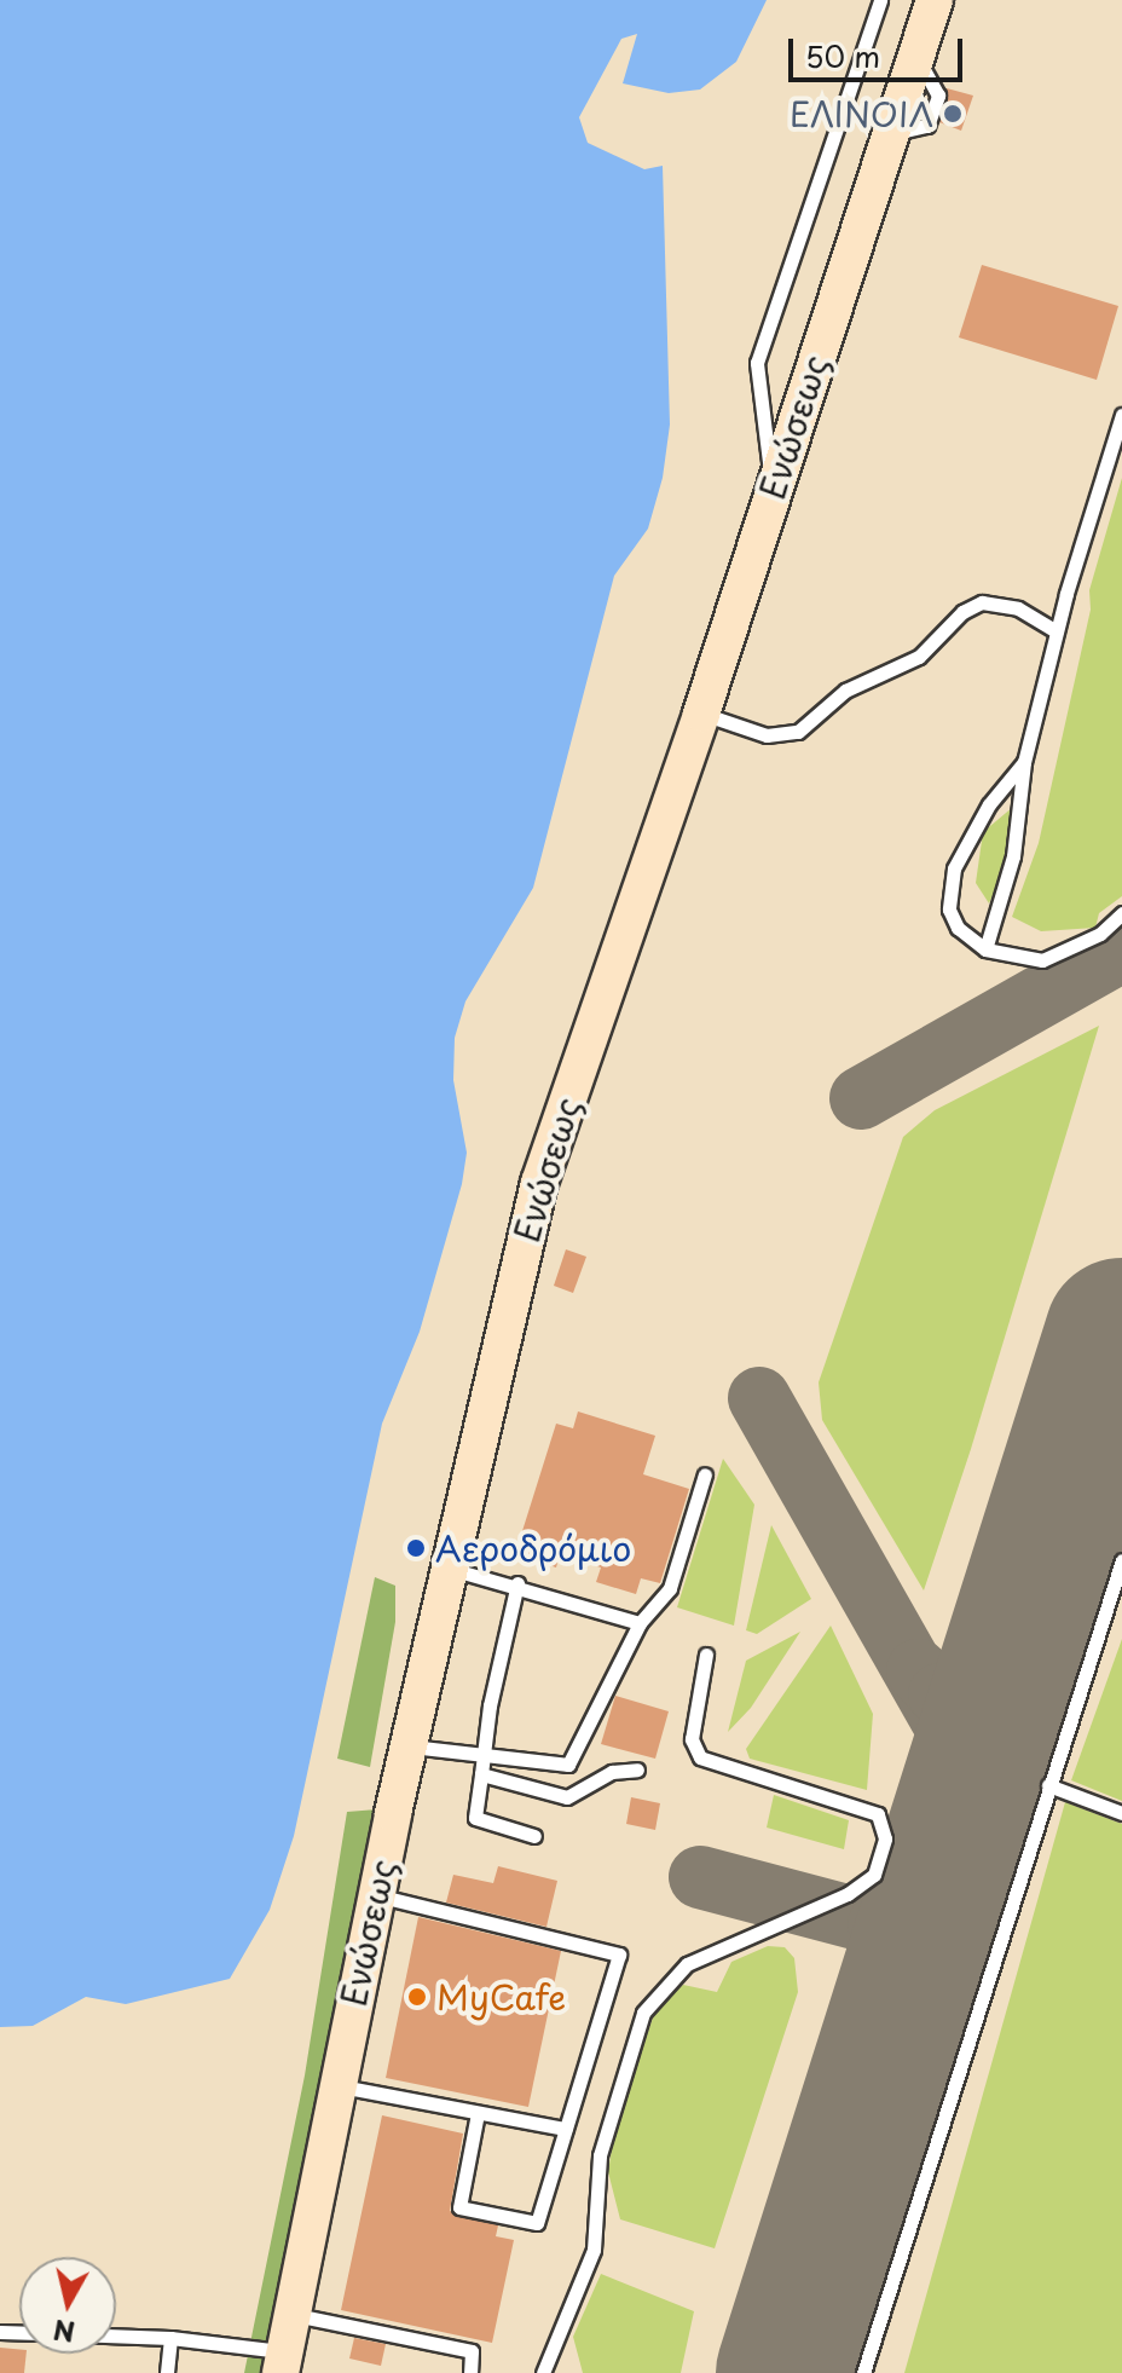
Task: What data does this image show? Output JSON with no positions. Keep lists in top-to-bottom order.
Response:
{
  "streets": {
    "main road": ["Ενώσεως"]
  },
  "places": ["ΕΛΙΝΟΙΛ", "Αεροδρόμιο", "MyCafe"],
  "scale_bar": "50 m",
  "north": "bottom"
}
